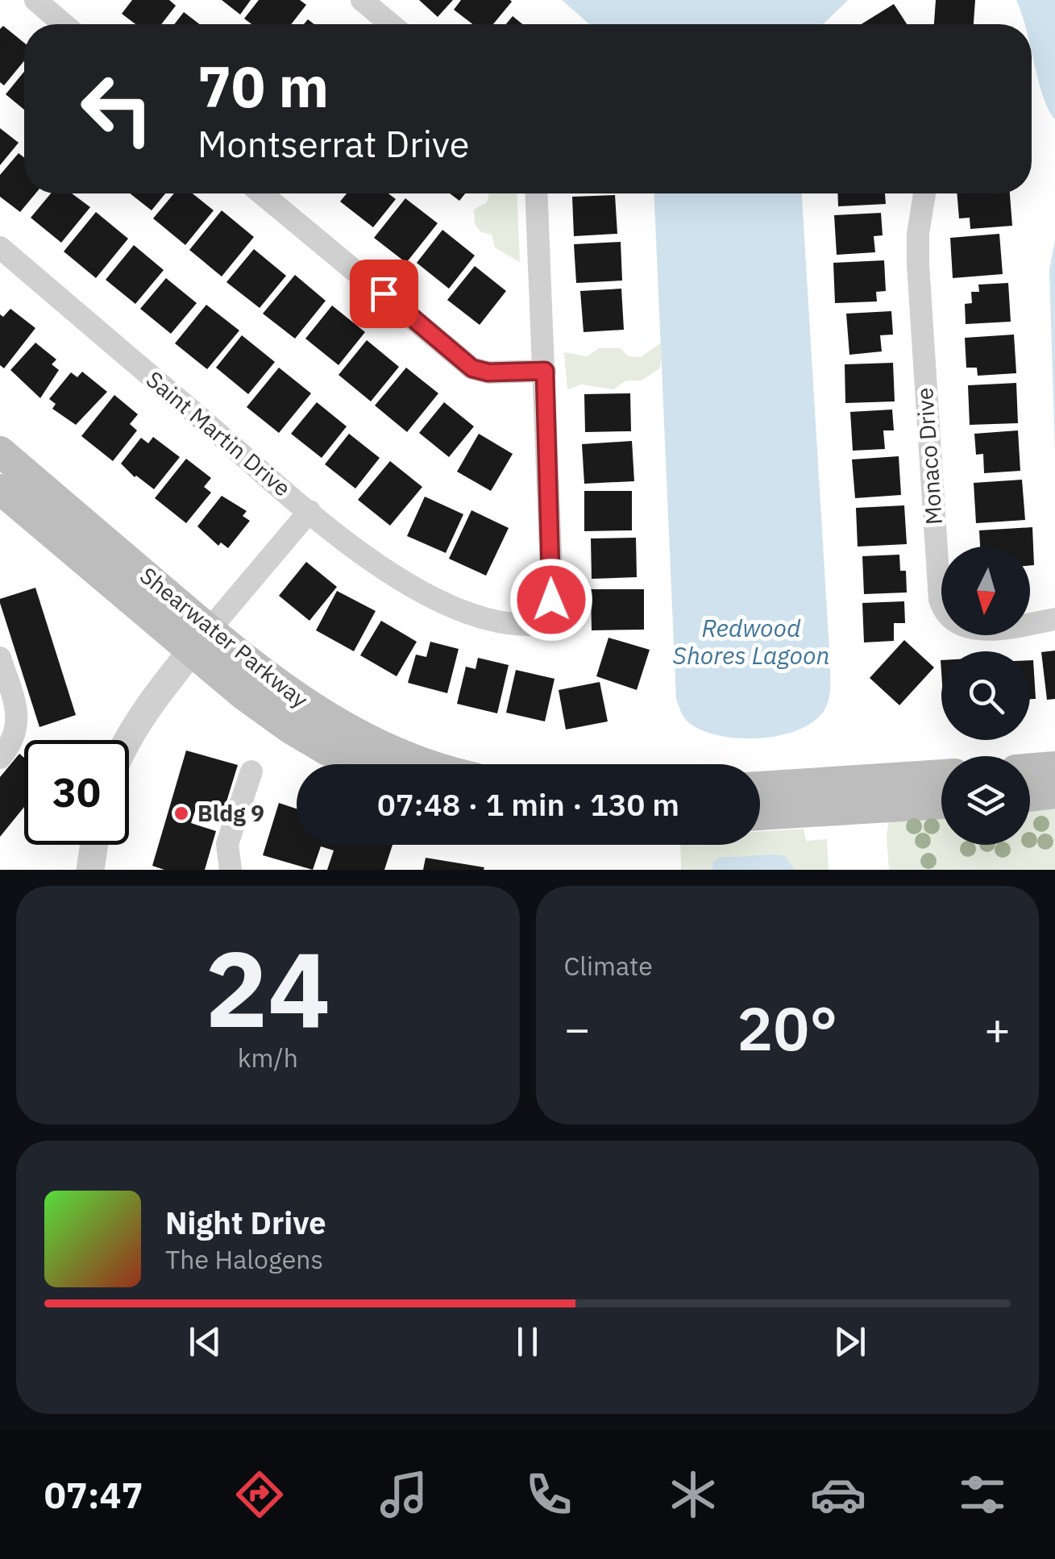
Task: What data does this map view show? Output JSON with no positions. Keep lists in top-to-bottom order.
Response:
{
  "streets": {
    "main road": ["Shearwater Parkway"],
    "street": ["Saint Martin Drive", "Monaco Drive"]
  },
  "water": ["Redwood Shores Lagoon"],
  "places": ["Bldg 9"],
  "north": "bottom",
  "page": {
    "turn": ["70 m", "Montserrat Drive"],
    "limit": "30",
    "trip": "07:48 · 1 min · 130 m",
    "tile": [
      ["24", "km/h"],
      "Climate"
    ],
    "heat": ["−", "20°", "+"],
    "song": ["Night Drive", "The Halogens"],
    "tabs": "07:47"
  }
}
